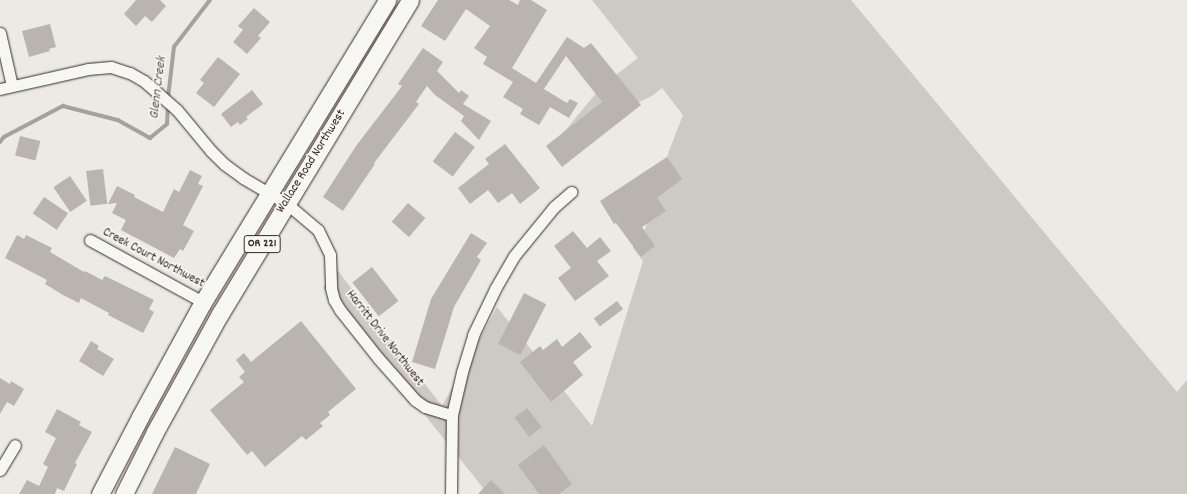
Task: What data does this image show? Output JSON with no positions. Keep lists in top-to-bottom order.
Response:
{
  "streets": {
    "main road": ["Wallace Road Northwest", "OR 221"],
    "street": ["Creek Court Northwest", "Harritt Drive Northwest"]
  },
  "crossings": [
    ["Wallace Road Northwest", "Creek Court Northwest"],
    ["Wallace Road Northwest", "Harritt Drive Northwest"]
  ],
  "water": ["Glenn Creek"]
}
